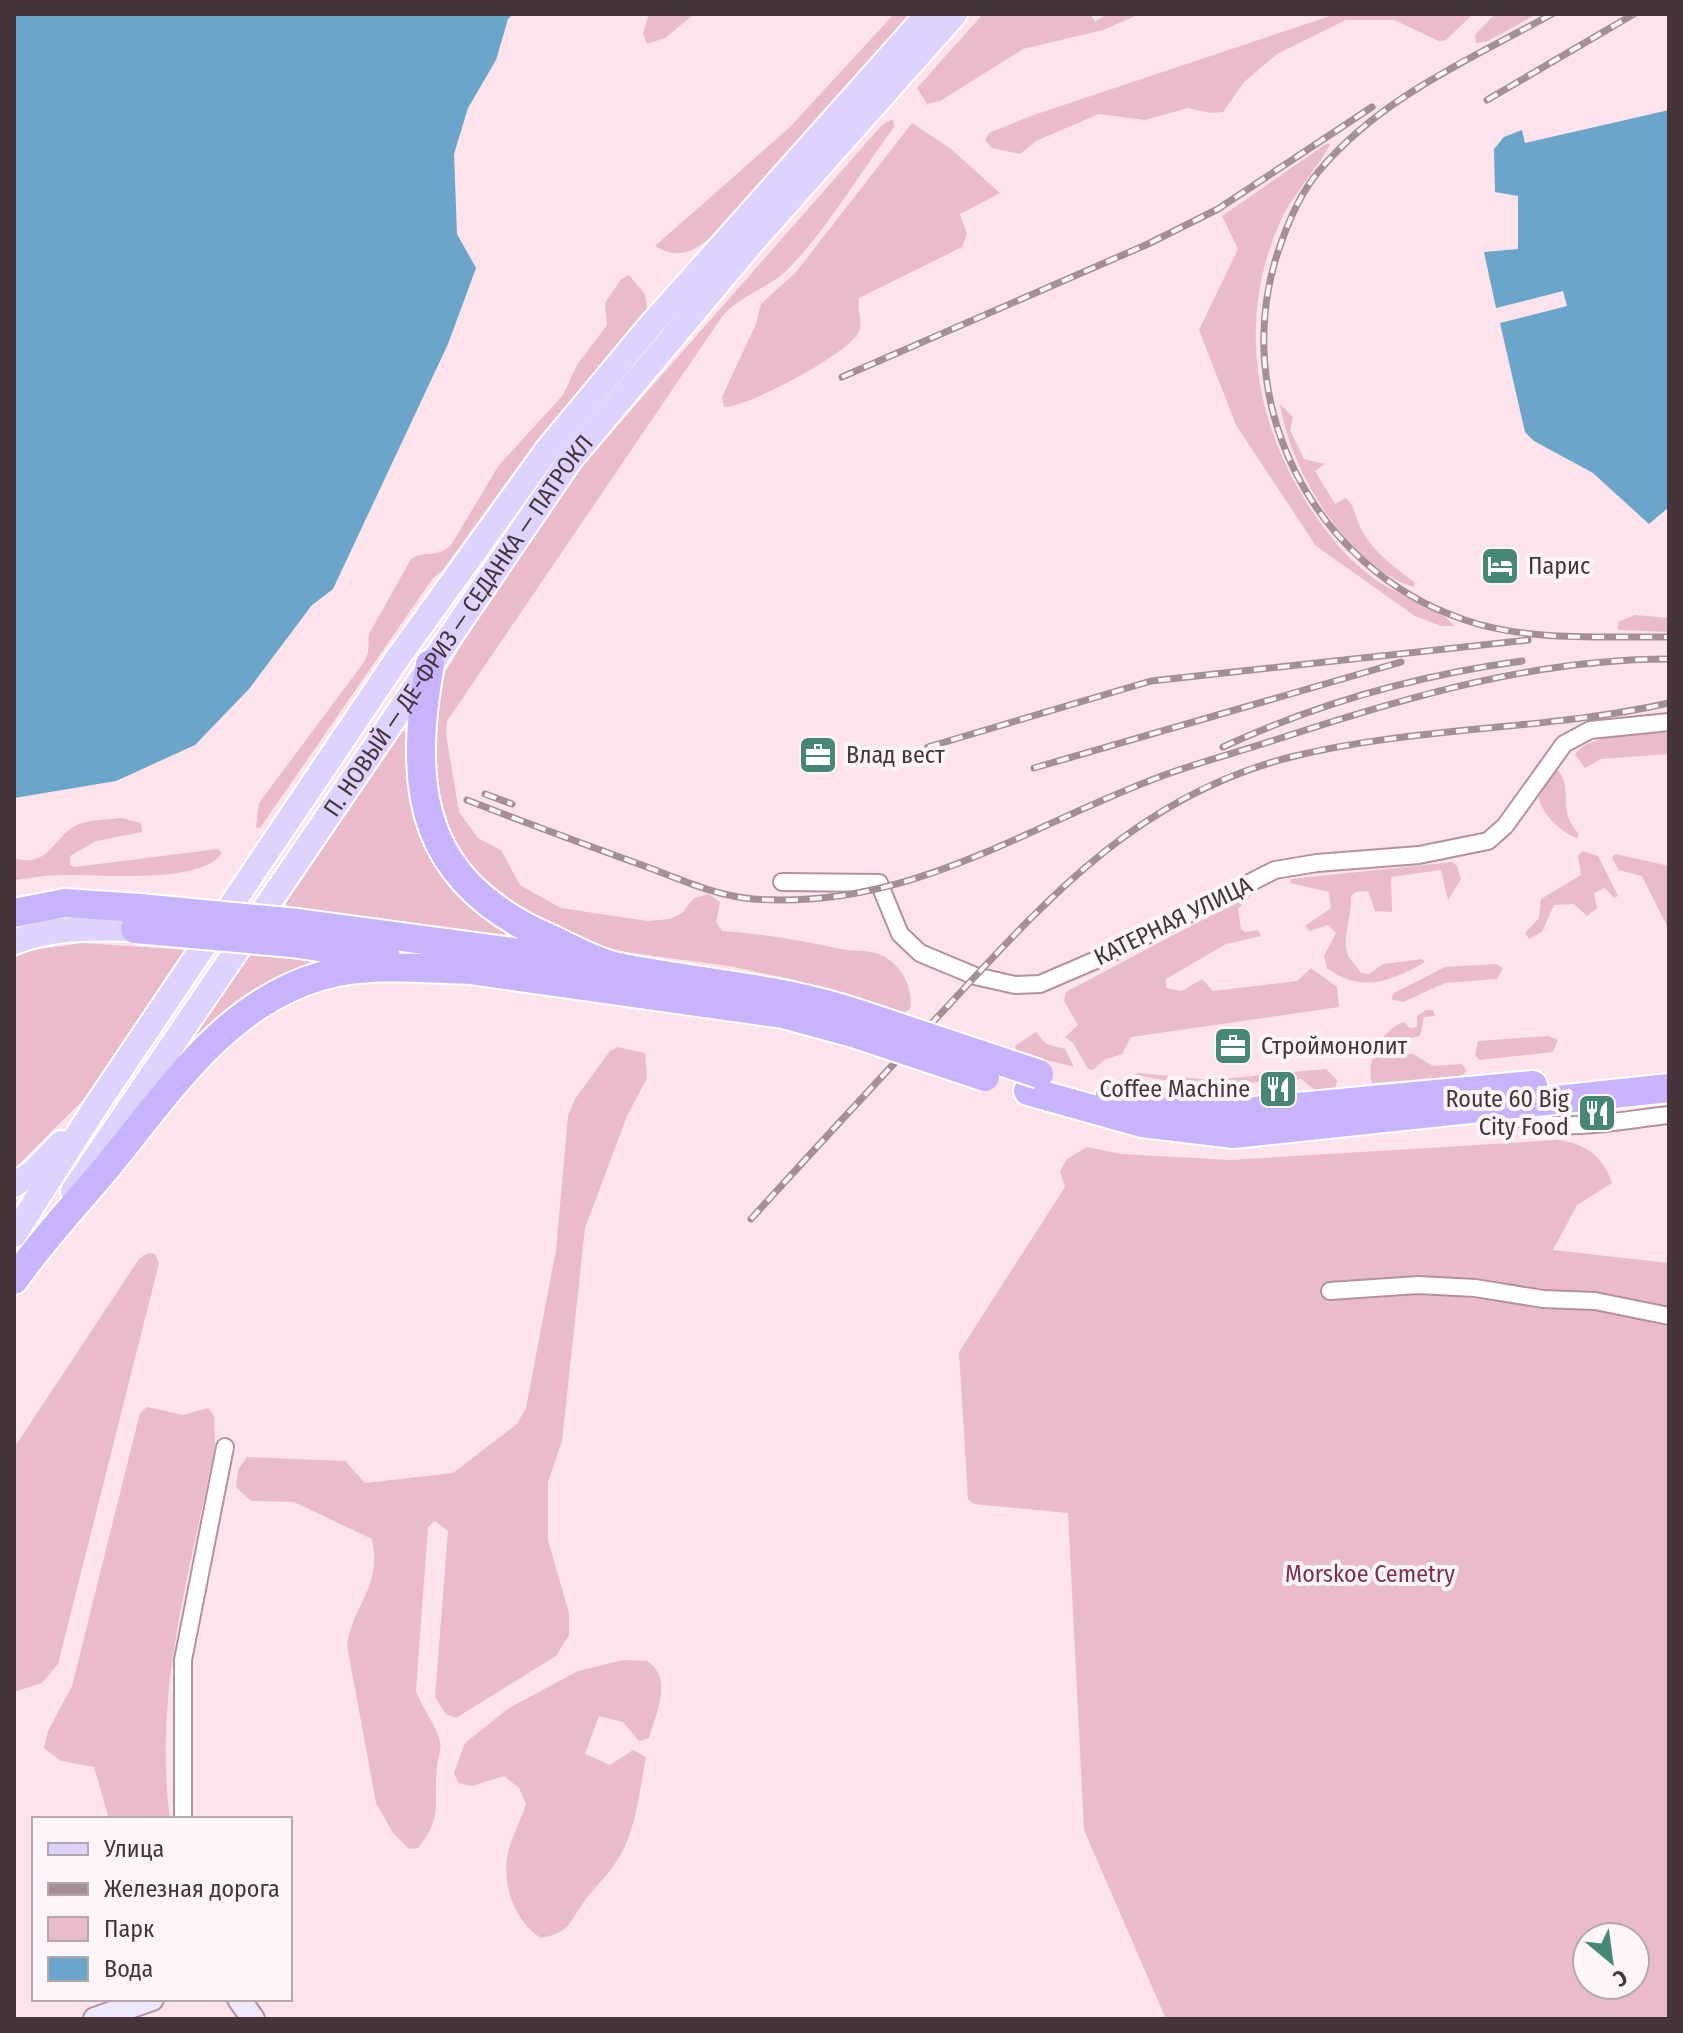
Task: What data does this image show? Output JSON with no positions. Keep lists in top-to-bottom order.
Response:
{
  "streets": {
    "main road": ["П. НОВЫЙ — ДЕ-ФРИЗ — СЕДАНКА — ПАТРОКЛ"],
    "street": ["КАТЕРНАЯ УЛИЦА"]
  },
  "parks": ["Morskoe Cemetry"],
  "places": {
    "hotel": ["Парис"],
    "office": ["Влад вест", "Строймонолит"],
    "restaurant": ["Coffee Machine", "Route 60 Big City Food"]
  },
  "legend": [
    "Улица",
    "Железная дорога",
    "Парк",
    "Вода"
  ],
  "north": "bottom right"
}
